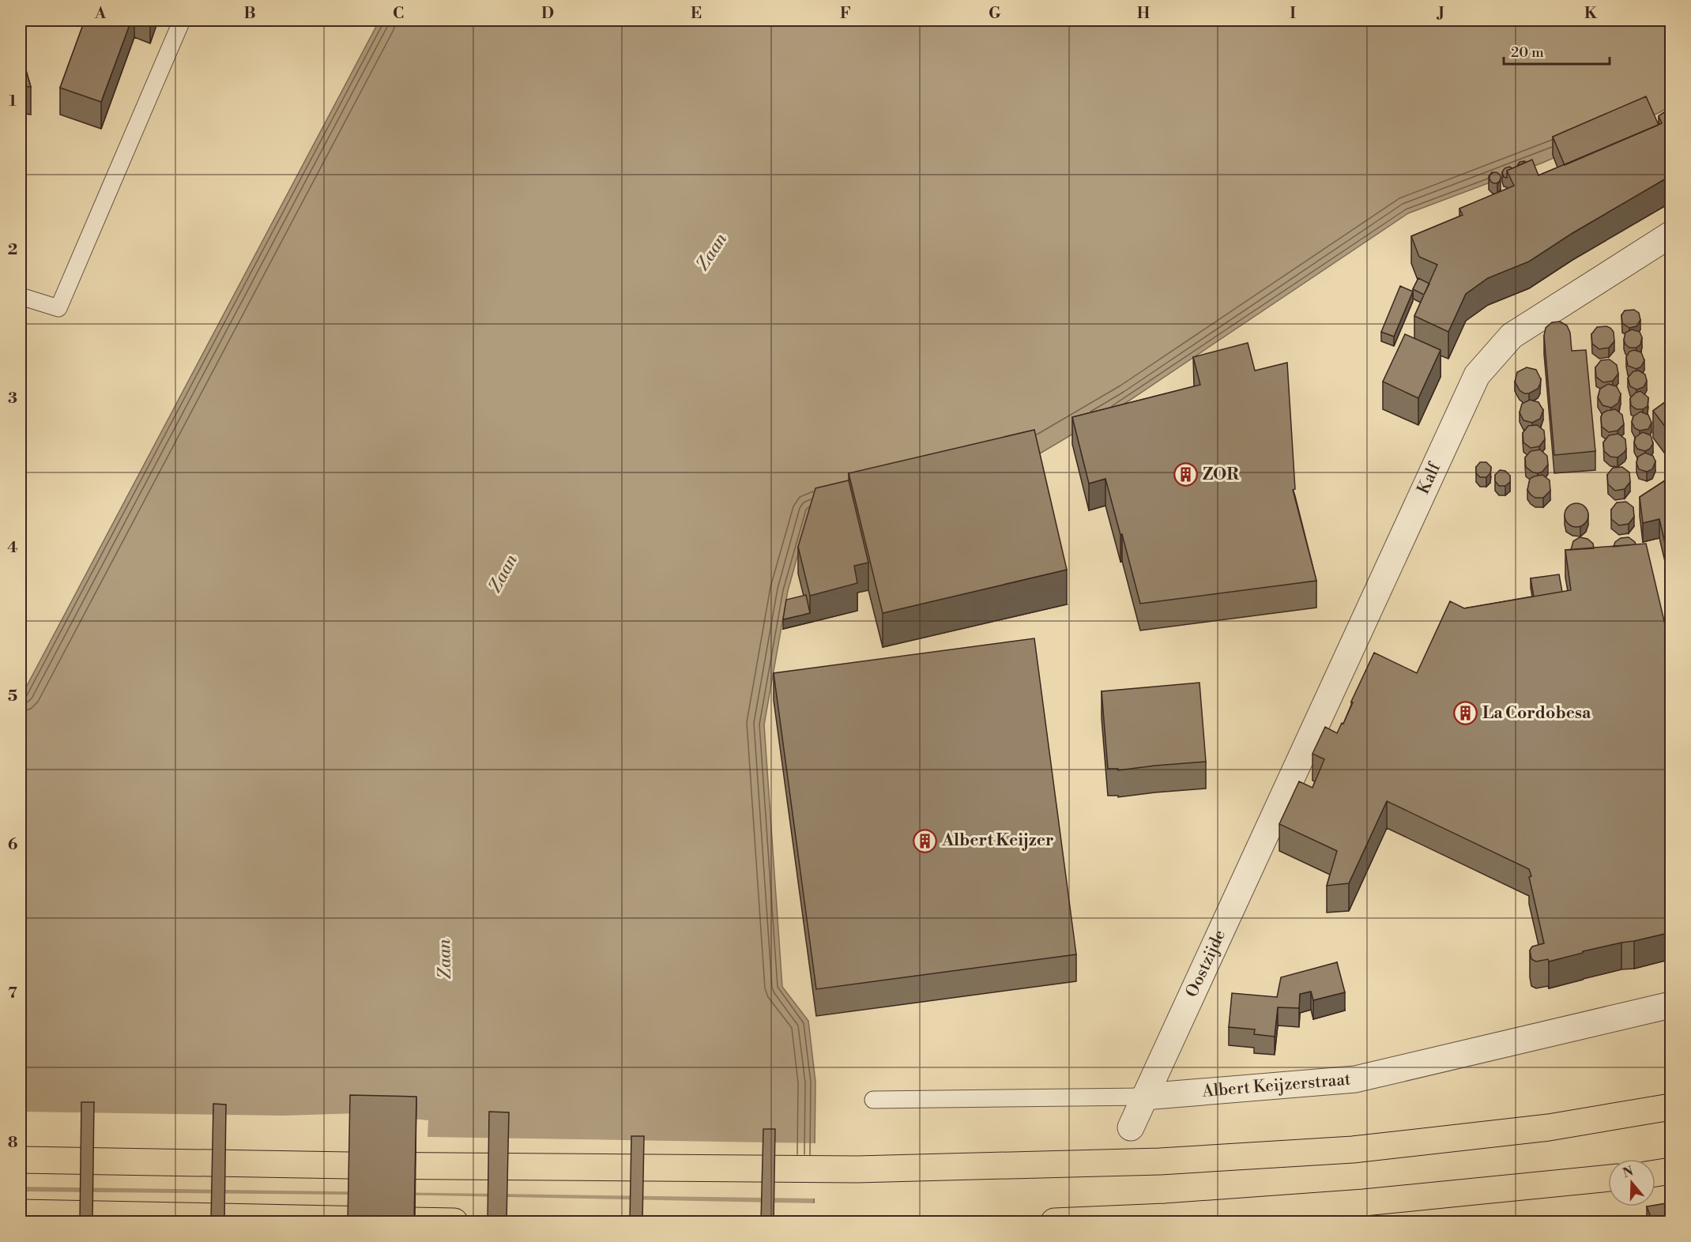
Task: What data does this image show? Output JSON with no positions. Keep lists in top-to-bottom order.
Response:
{
  "streets": {
    "street": ["Kalf", "Oostzijde", "Albert Keijzerstraat"]
  },
  "crossings": [
    ["Kalf", "Oostzijde"],
    ["Oostzijde", "Albert Keijzerstraat"]
  ],
  "water": ["Zaan"],
  "places": {
    "building": ["ZOR", "La Cordobesa", "Albert Keijzer"]
  },
  "scale_bar": "20 m",
  "north": "top",
  "grid": {
    "columns": [
      "A",
      "B",
      "C",
      "D",
      "E",
      "F",
      "G",
      "H",
      "I",
      "J",
      "K"
    ],
    "rows": [
      "1",
      "2",
      "3",
      "4",
      "5",
      "6",
      "7",
      "8"
    ]
  }
}
